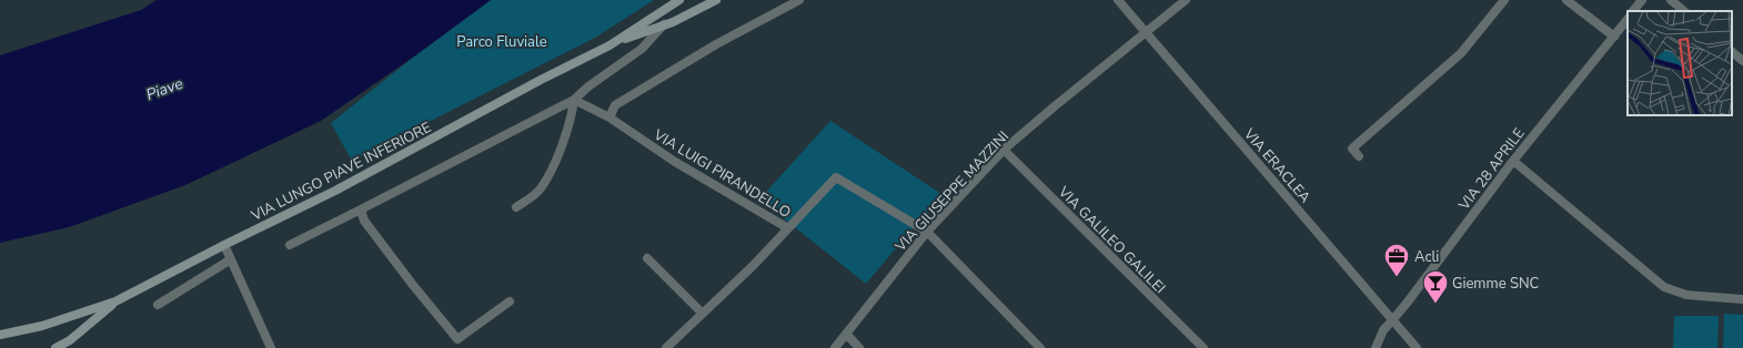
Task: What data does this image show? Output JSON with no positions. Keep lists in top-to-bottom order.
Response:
{
  "streets": {
    "main road": ["VIA LUNGO PIAVE INFERIORE"],
    "street": [
      "VIA ERACLEA",
      "VIA 28 APRILE",
      "VIA LUIGI PIRANDELLO",
      "VIA GIUSEPPE MAZZINI",
      "VIA GALILEO GALILEI"
    ]
  },
  "crossings": [
    ["VIA ERACLEA", "VIA 28 APRILE"],
    ["VIA ERACLEA", "VIA GIUSEPPE MAZZINI"],
    ["VIA LUIGI PIRANDELLO", "VIA GIUSEPPE MAZZINI"],
    ["VIA GIUSEPPE MAZZINI", "VIA GALILEO GALILEI"]
  ],
  "water": ["Piave"],
  "parks": ["Parco Fluviale"],
  "places": {
    "office": ["Acli"],
    "bar": ["Giemme SNC"]
  }
}
